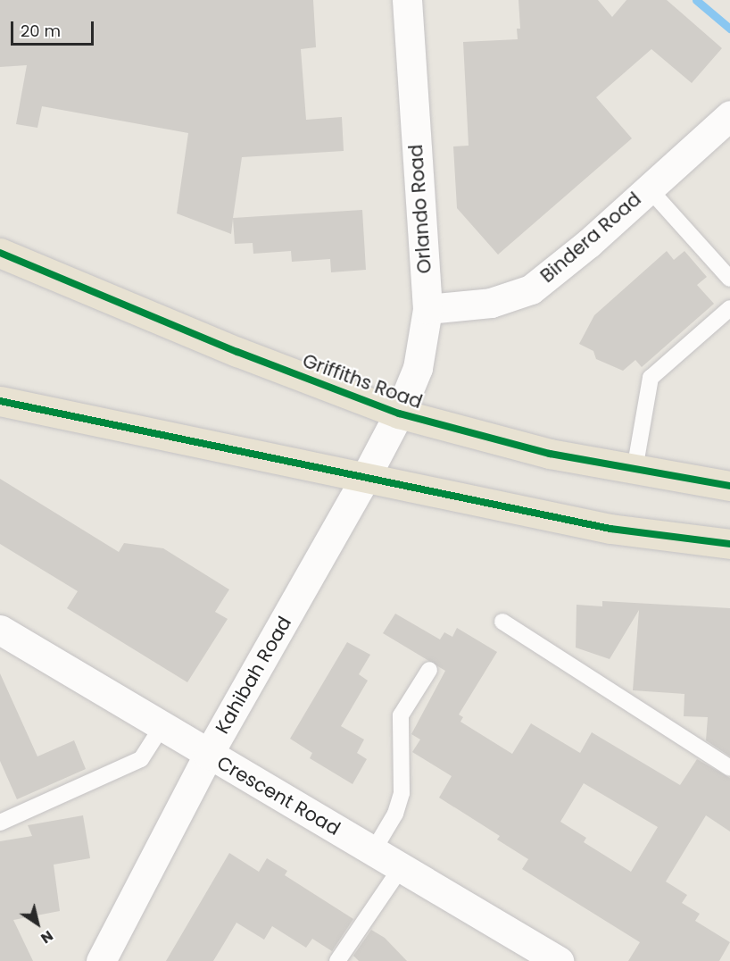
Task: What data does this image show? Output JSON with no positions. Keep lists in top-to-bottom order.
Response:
{
  "streets": {
    "highway": ["Griffiths Road"],
    "street": [
      "Orlando Road",
      "Bindera Road",
      "Kahibah Road",
      "Crescent Road"
    ]
  },
  "crossings": [
    ["Orlando Road", "Bindera Road"],
    ["Orlando Road", "Griffiths Road"],
    ["Orlando Road", "Kahibah Road"],
    ["Griffiths Road", "Kahibah Road"],
    ["Kahibah Road", "Crescent Road"]
  ],
  "scale_bar": "20 m",
  "north": "bottom right"
}
